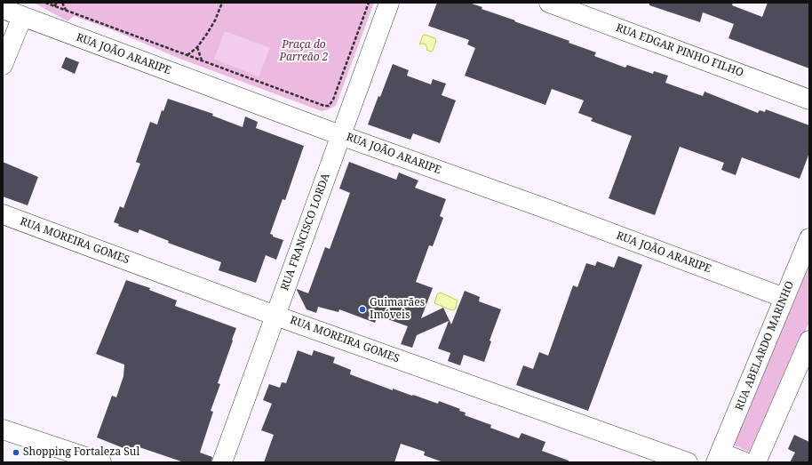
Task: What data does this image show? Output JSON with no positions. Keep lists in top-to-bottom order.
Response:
{
  "streets": {
    "street": [
      "RUA EDGAR PINHO FILHO",
      "RUA JOÃO ARARIPE",
      "RUA FRANCISCO LORDA",
      "RUA MOREIRA GOMES",
      "RUA ABELARDO MARINHO"
    ]
  },
  "crossings": [
    ["RUA JOÃO ARARIPE", "RUA FRANCISCO LORDA"],
    ["RUA JOÃO ARARIPE", "RUA ABELARDO MARINHO"],
    ["RUA FRANCISCO LORDA", "RUA MOREIRA GOMES"]
  ],
  "parks": ["Praça do Parreão 2"],
  "places": ["Guimarães Imóveis", "Shopping Fortaleza Sul"]
}
